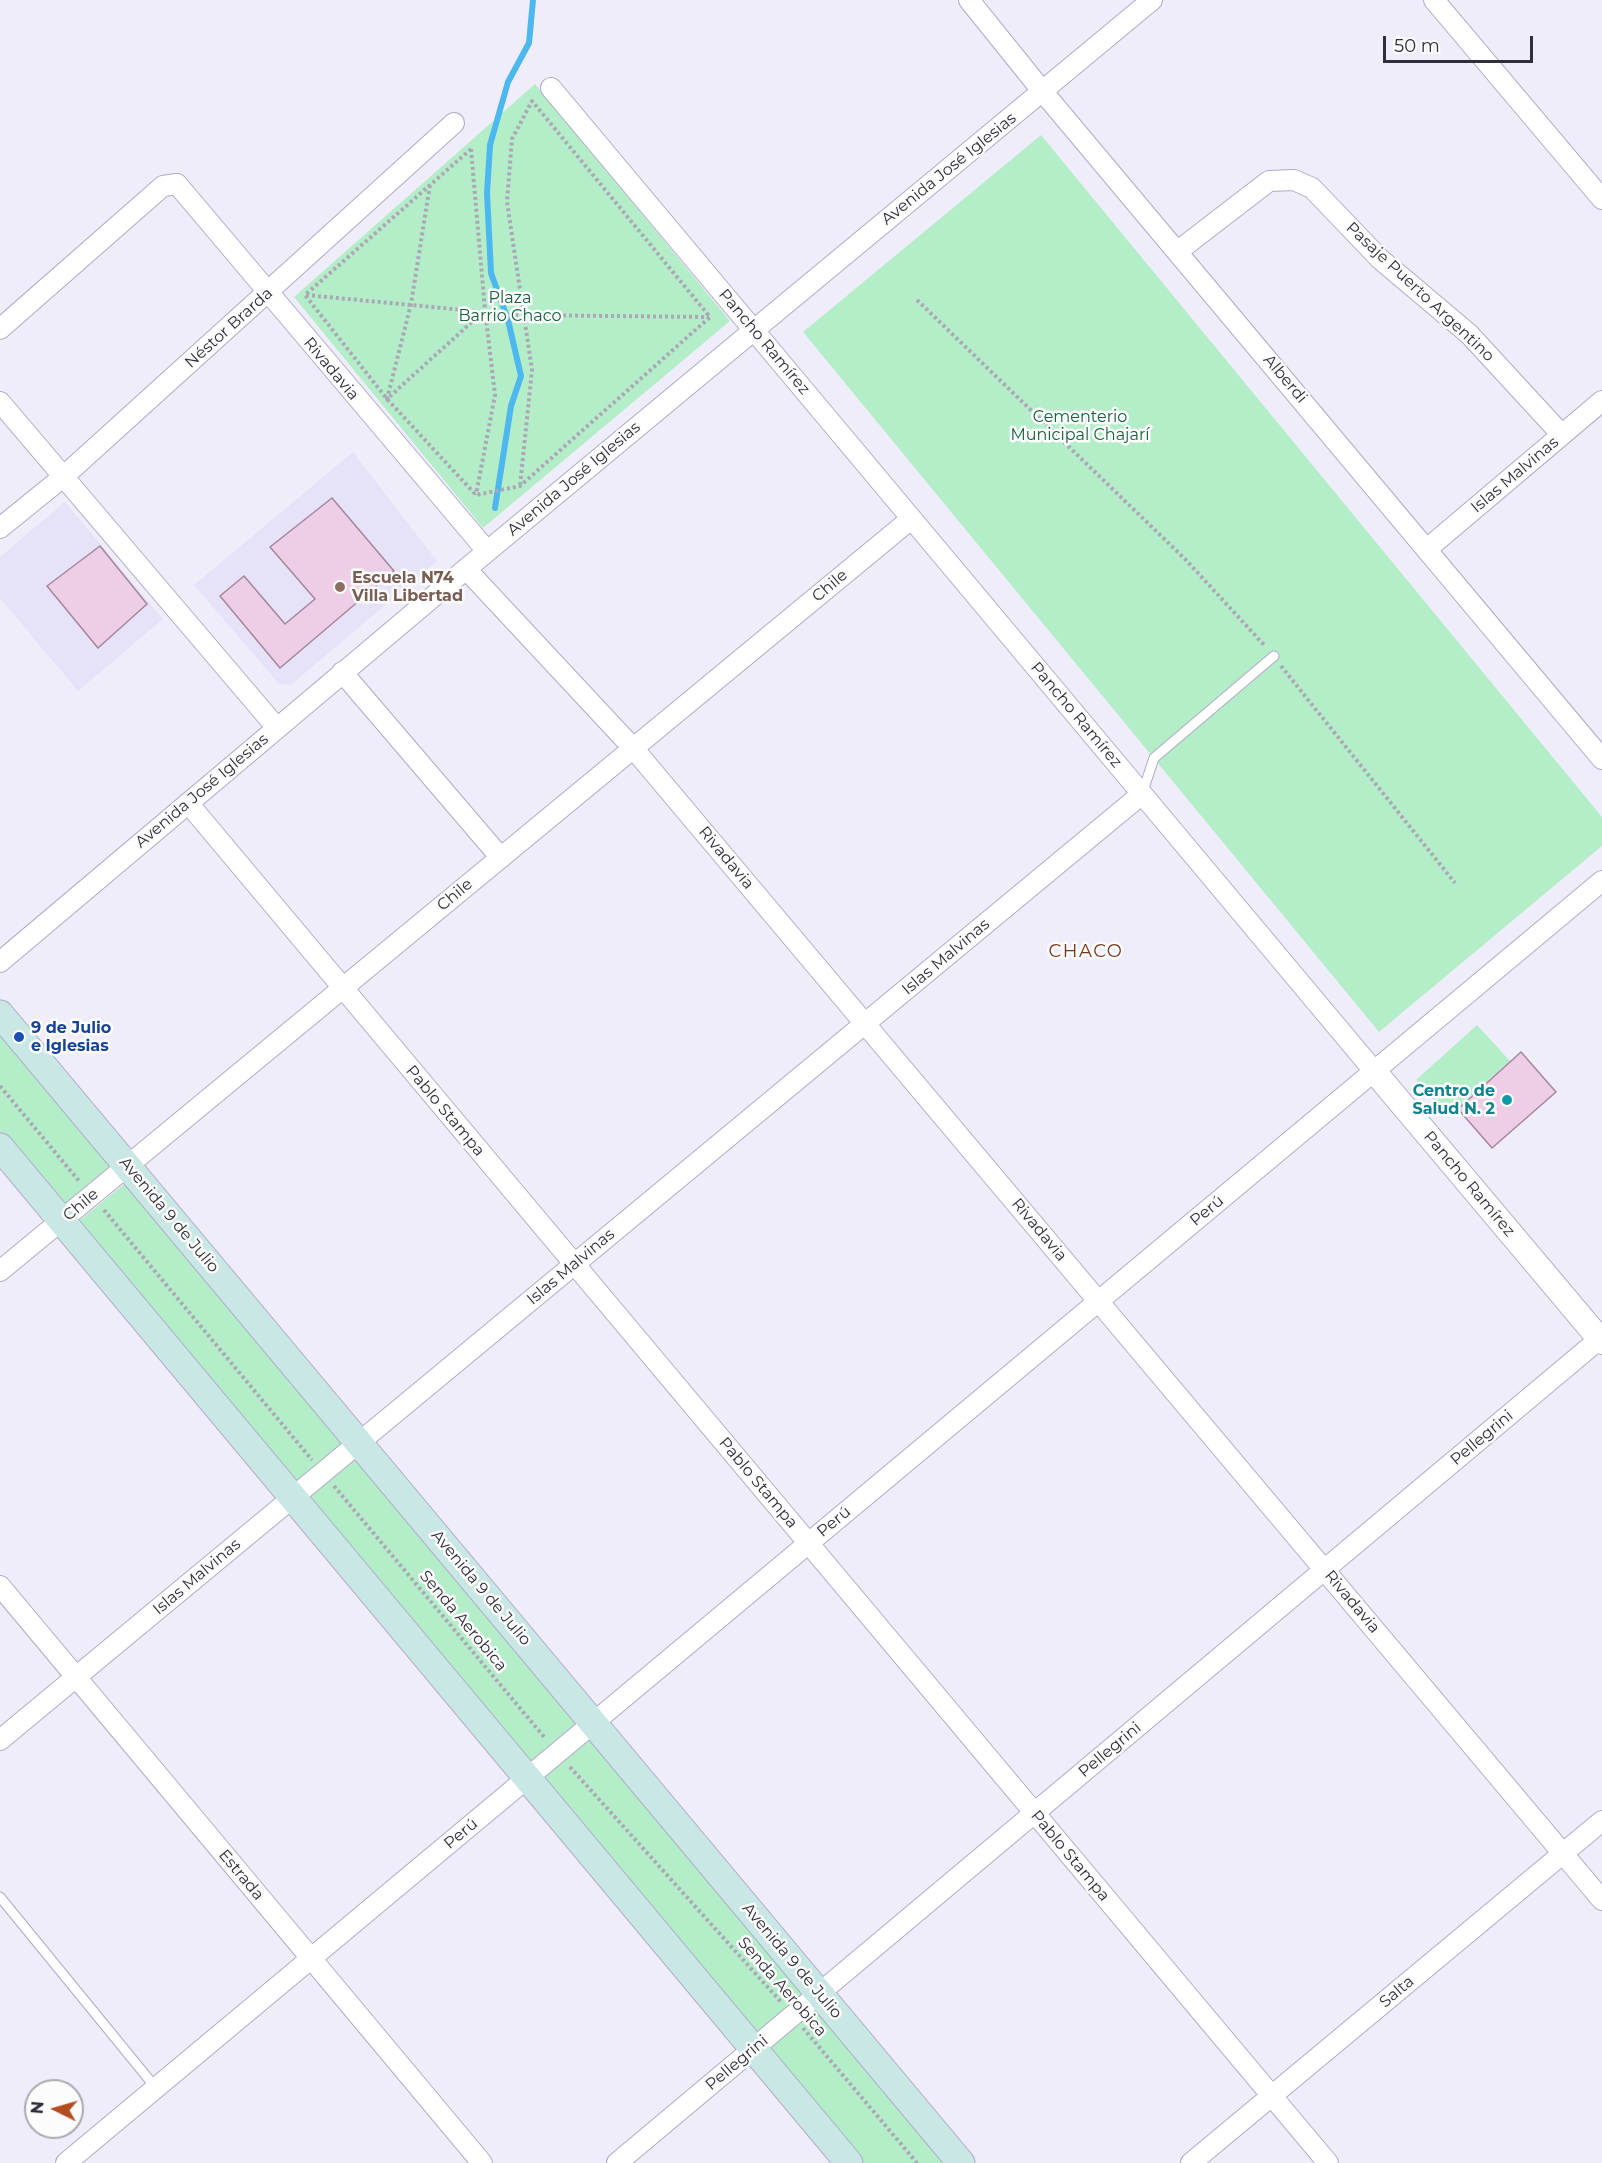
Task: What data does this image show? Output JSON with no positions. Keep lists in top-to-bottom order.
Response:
{
  "streets": {
    "main road": ["Avenida 9 de Julio"],
    "street": [
      "Avenida José Iglesias",
      "Pasaje Puerto Argentino",
      "Néstor Brarda",
      "Pancho Ramírez",
      "Rivadavia",
      "Alberdi",
      "Islas Malvinas",
      "Chile",
      "Pablo Stampa",
      "Perú",
      "Pellegrini",
      "Estrada",
      "Salta"
    ],
    "path": ["Senda Aerobica"]
  },
  "crossings": [
    ["Avenida José Iglesias", "Pancho Ramírez"],
    ["Avenida José Iglesias", "Rivadavia"],
    ["Avenida José Iglesias", "Alberdi"],
    ["Avenida José Iglesias", "Pablo Stampa"],
    ["Pasaje Puerto Argentino", "Alberdi"],
    ["Pasaje Puerto Argentino", "Islas Malvinas"],
    ["Néstor Brarda", "Rivadavia"],
    ["Pancho Ramírez", "Islas Malvinas"],
    ["Pancho Ramírez", "Chile"],
    ["Pancho Ramírez", "Perú"],
    ["Pancho Ramírez", "Pellegrini"],
    ["Rivadavia", "Islas Malvinas"],
    ["Rivadavia", "Chile"],
    ["Rivadavia", "Perú"],
    ["Rivadavia", "Pellegrini"],
    ["Rivadavia", "Salta"],
    ["Alberdi", "Islas Malvinas"],
    ["Islas Malvinas", "Pablo Stampa"],
    ["Islas Malvinas", "Avenida 9 de Julio"],
    ["Islas Malvinas", "Senda Aerobica"],
    ["Islas Malvinas", "Estrada"],
    ["Chile", "Pablo Stampa"],
    ["Chile", "Avenida 9 de Julio"],
    ["Chile", "Senda Aerobica"],
    ["Pablo Stampa", "Perú"],
    ["Pablo Stampa", "Pellegrini"],
    ["Pablo Stampa", "Salta"],
    ["Perú", "Avenida 9 de Julio"],
    ["Perú", "Senda Aerobica"],
    ["Perú", "Estrada"],
    ["Avenida 9 de Julio", "Pellegrini"],
    ["Pellegrini", "Senda Aerobica"]
  ],
  "districts": ["CHACO"],
  "parks": ["Plaza Barrio Chaco", "Cementerio Municipal Chajarí"],
  "places": ["Escuela N74 Villa Libertad", "9 de Julio e Iglesias", "Centro de Salud N. 2"],
  "scale_bar": "50 m",
  "north": "left"
}
